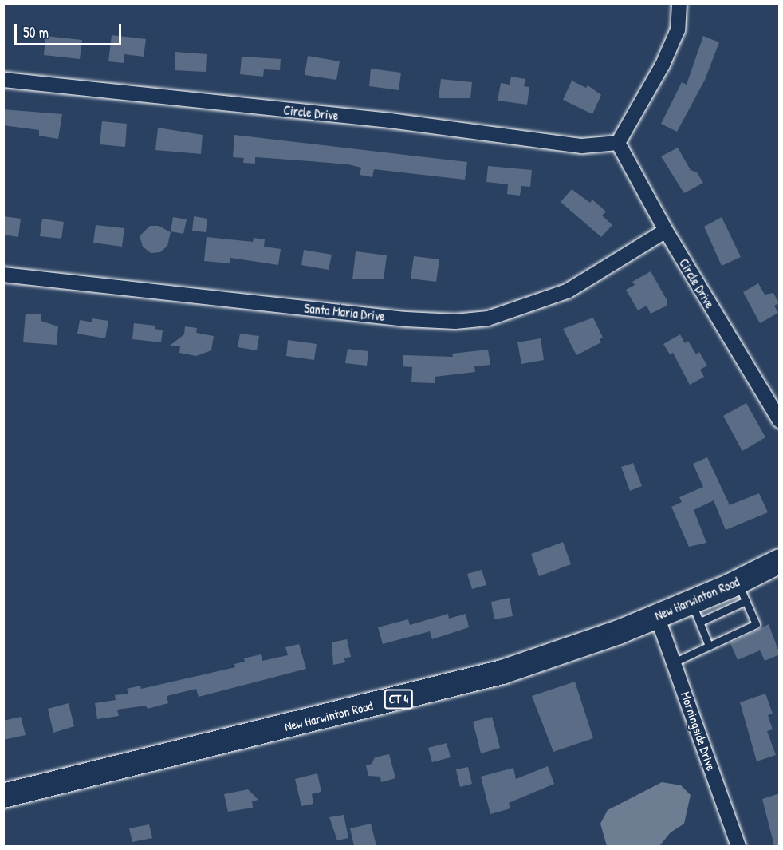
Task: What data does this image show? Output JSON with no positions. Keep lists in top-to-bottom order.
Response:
{
  "streets": {
    "main road": ["New Harwinton Road", "CT 4"],
    "street": ["Circle Drive", "Santa Maria Drive", "Morningside Drive"]
  },
  "crossings": [
    ["Circle Drive", "Santa Maria Drive"],
    ["New Harwinton Road", "Morningside Drive"]
  ],
  "scale_bar": "50 m"
}
